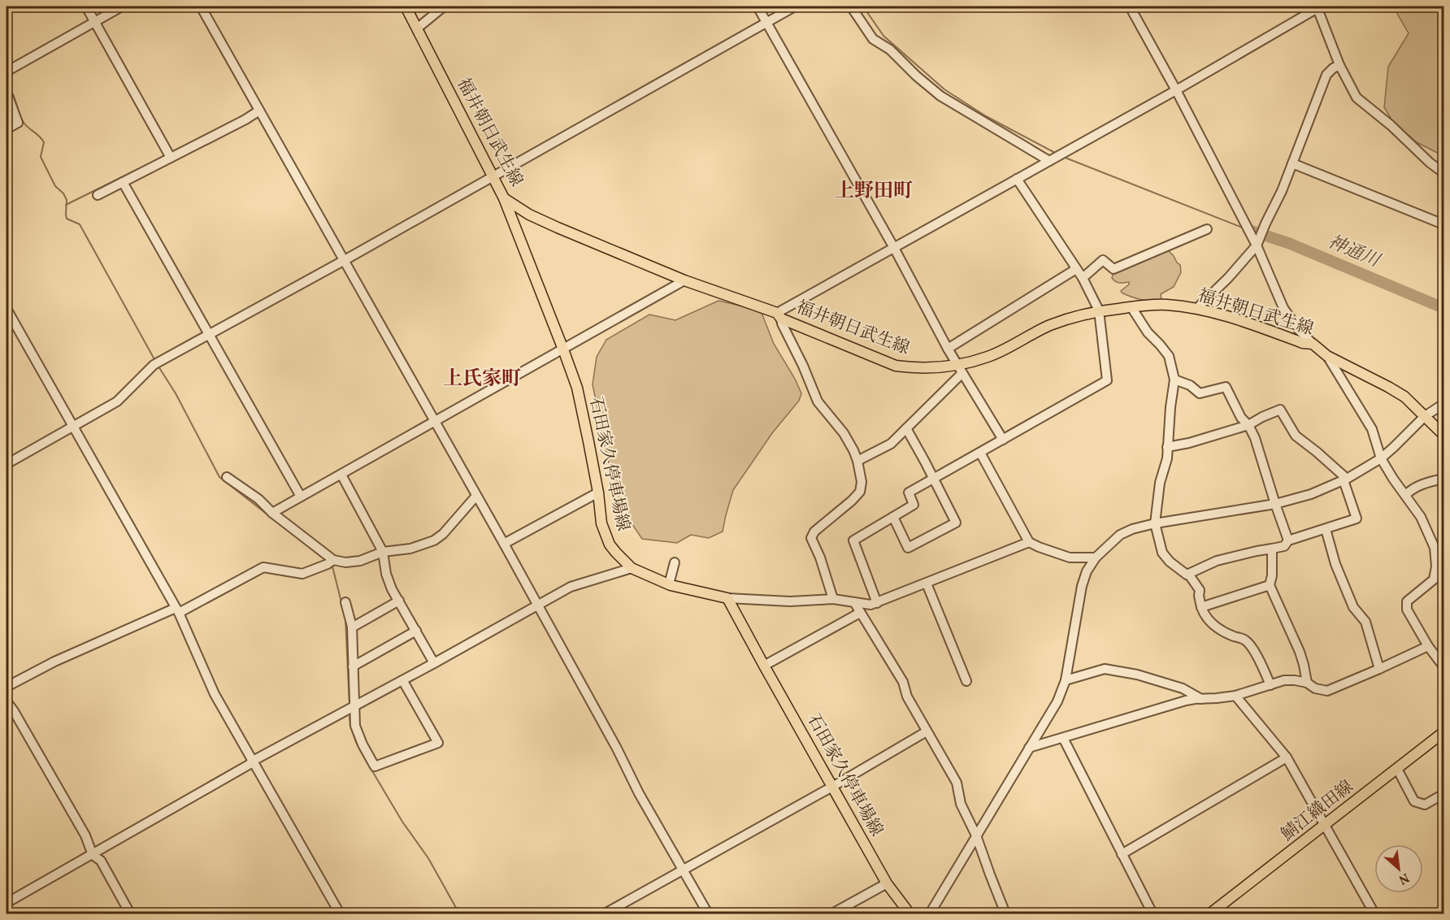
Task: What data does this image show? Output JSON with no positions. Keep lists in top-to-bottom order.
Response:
{
  "streets": {
    "main road": ["福井朝日武生線", "石田家久停車場線", "鯖江織田線"]
  },
  "crossings": [
    ["福井朝日武生線", "石田家久停車場線"]
  ],
  "districts": ["上野田町", "上氏家町"],
  "water": ["神通川"],
  "north": "bottom right"
}
